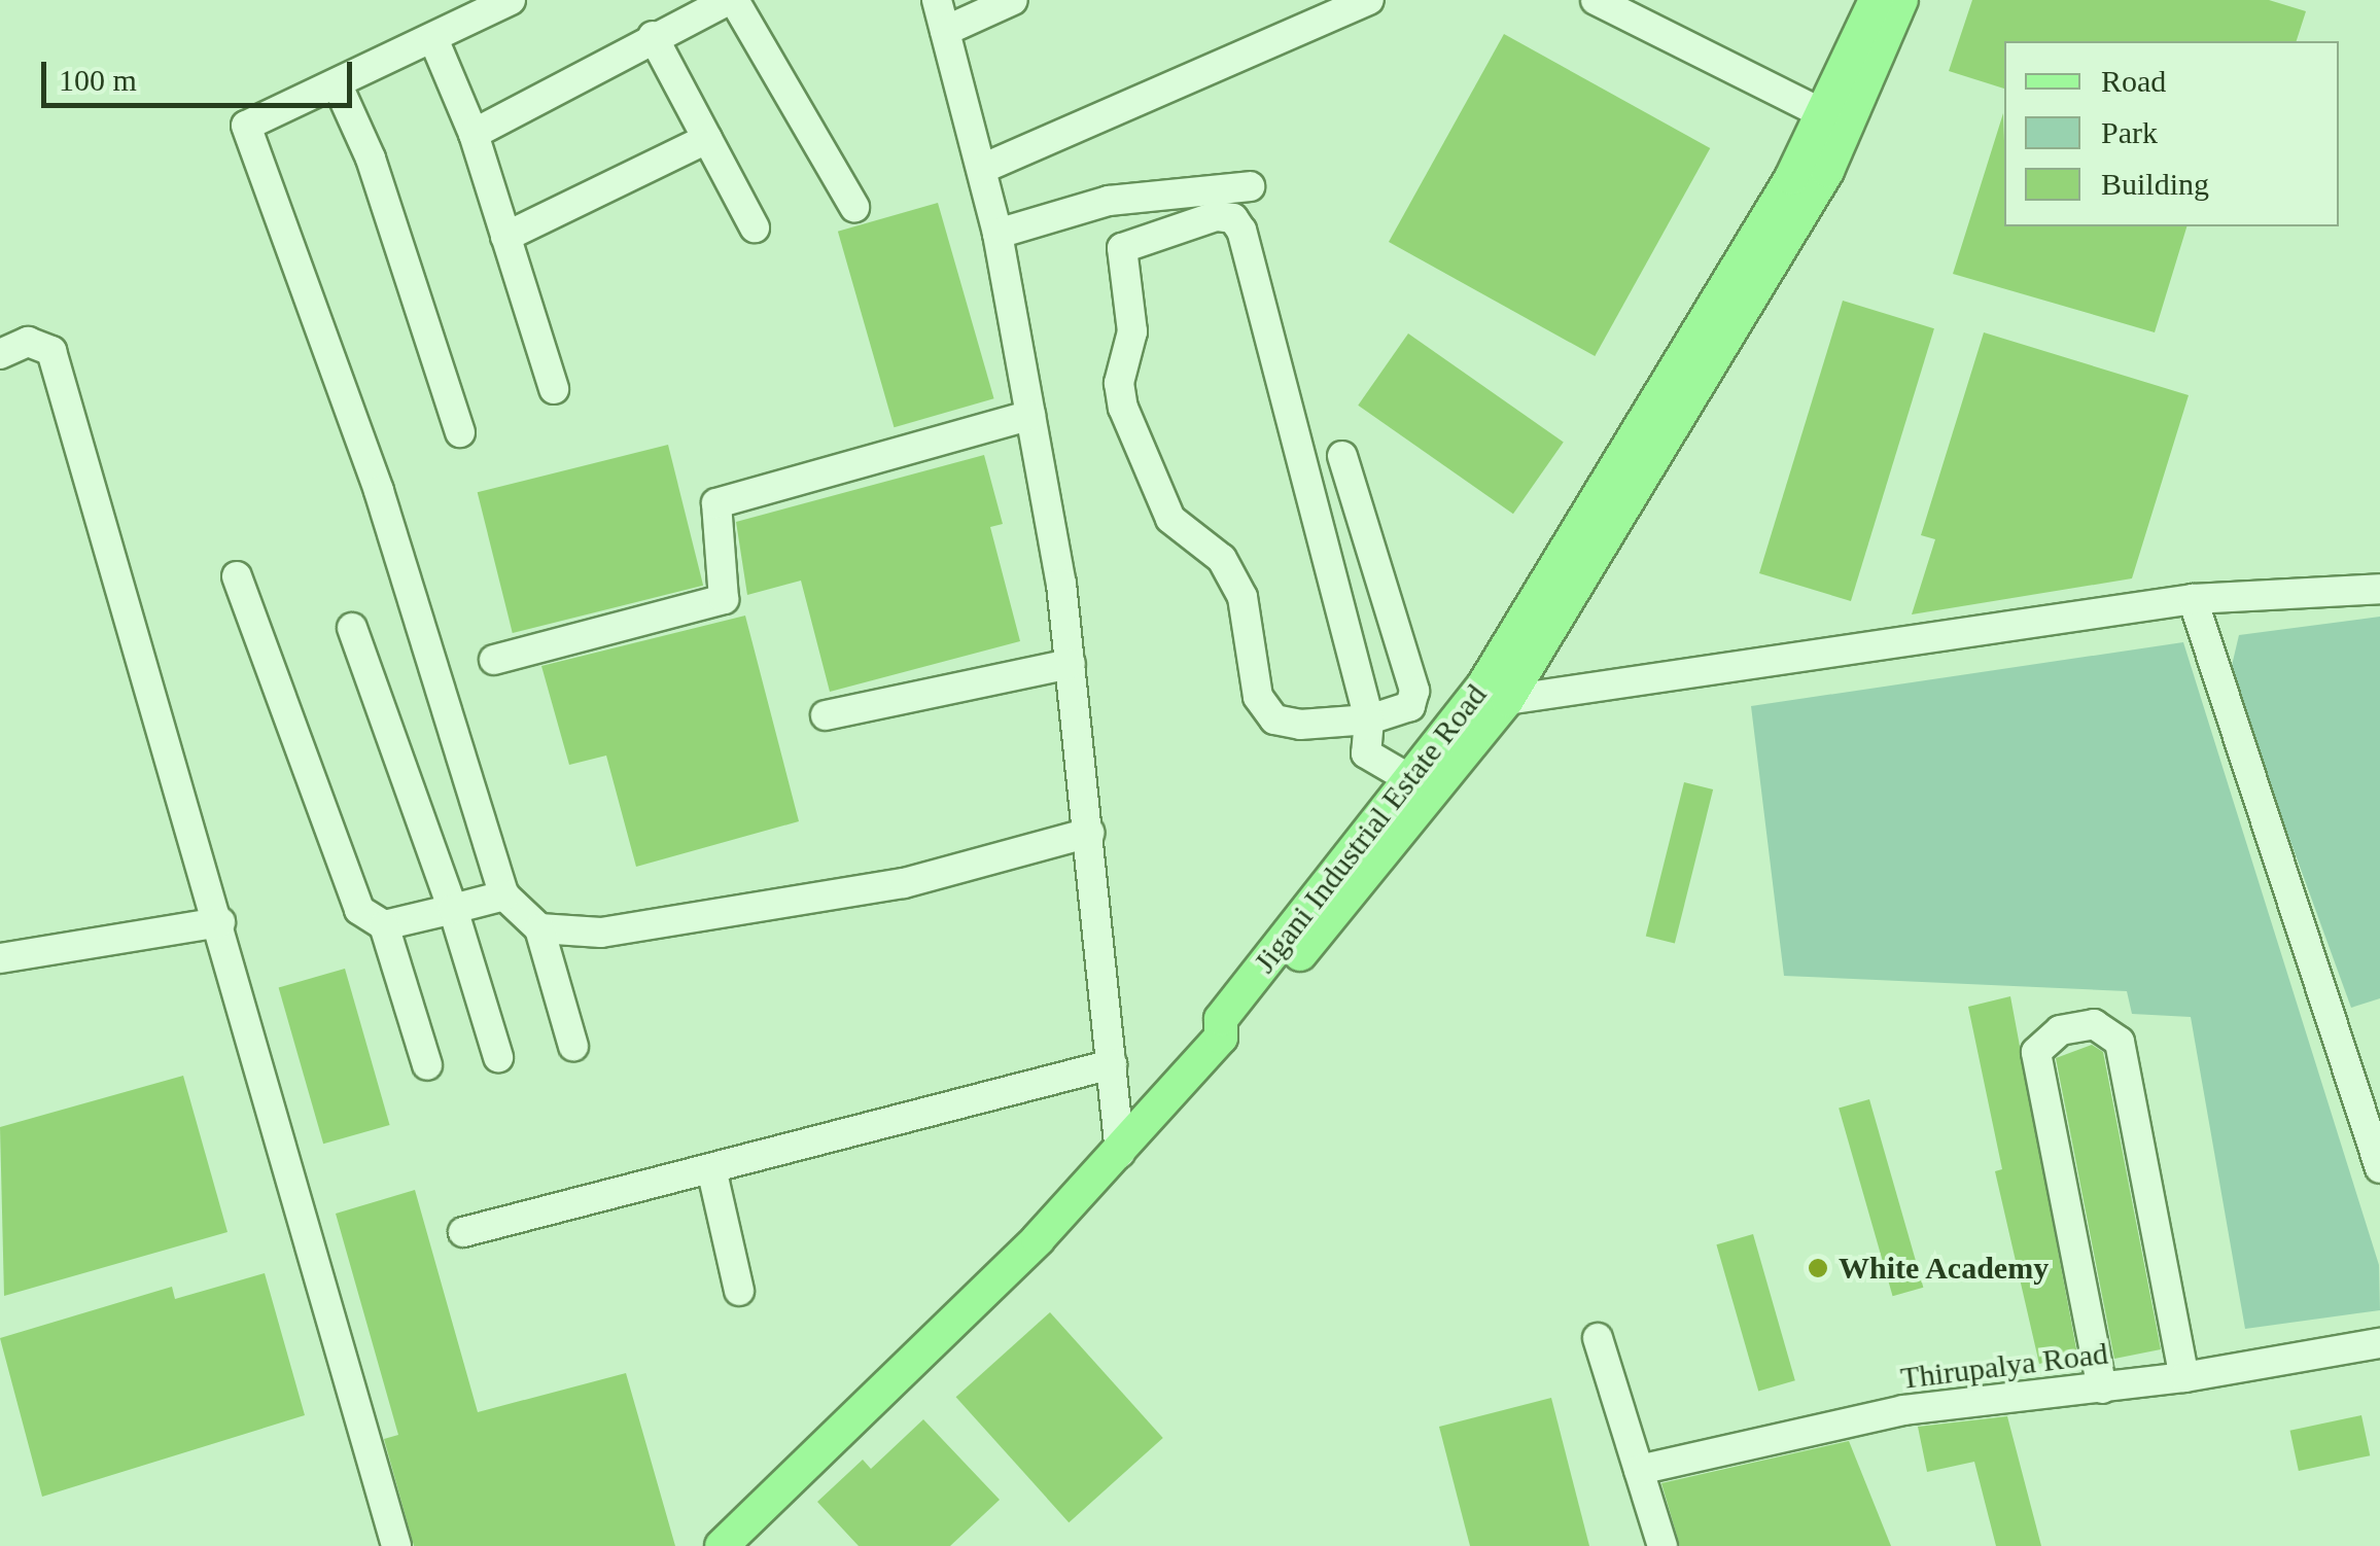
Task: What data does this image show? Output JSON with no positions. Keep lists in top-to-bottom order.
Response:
{
  "streets": {
    "main road": ["Jigani Industrial Estate Road"],
    "street": ["Thirupalya Road"]
  },
  "places": ["White Academy"],
  "legend": ["Road", "Park", "Building"],
  "scale_bar": "100 m"
}
